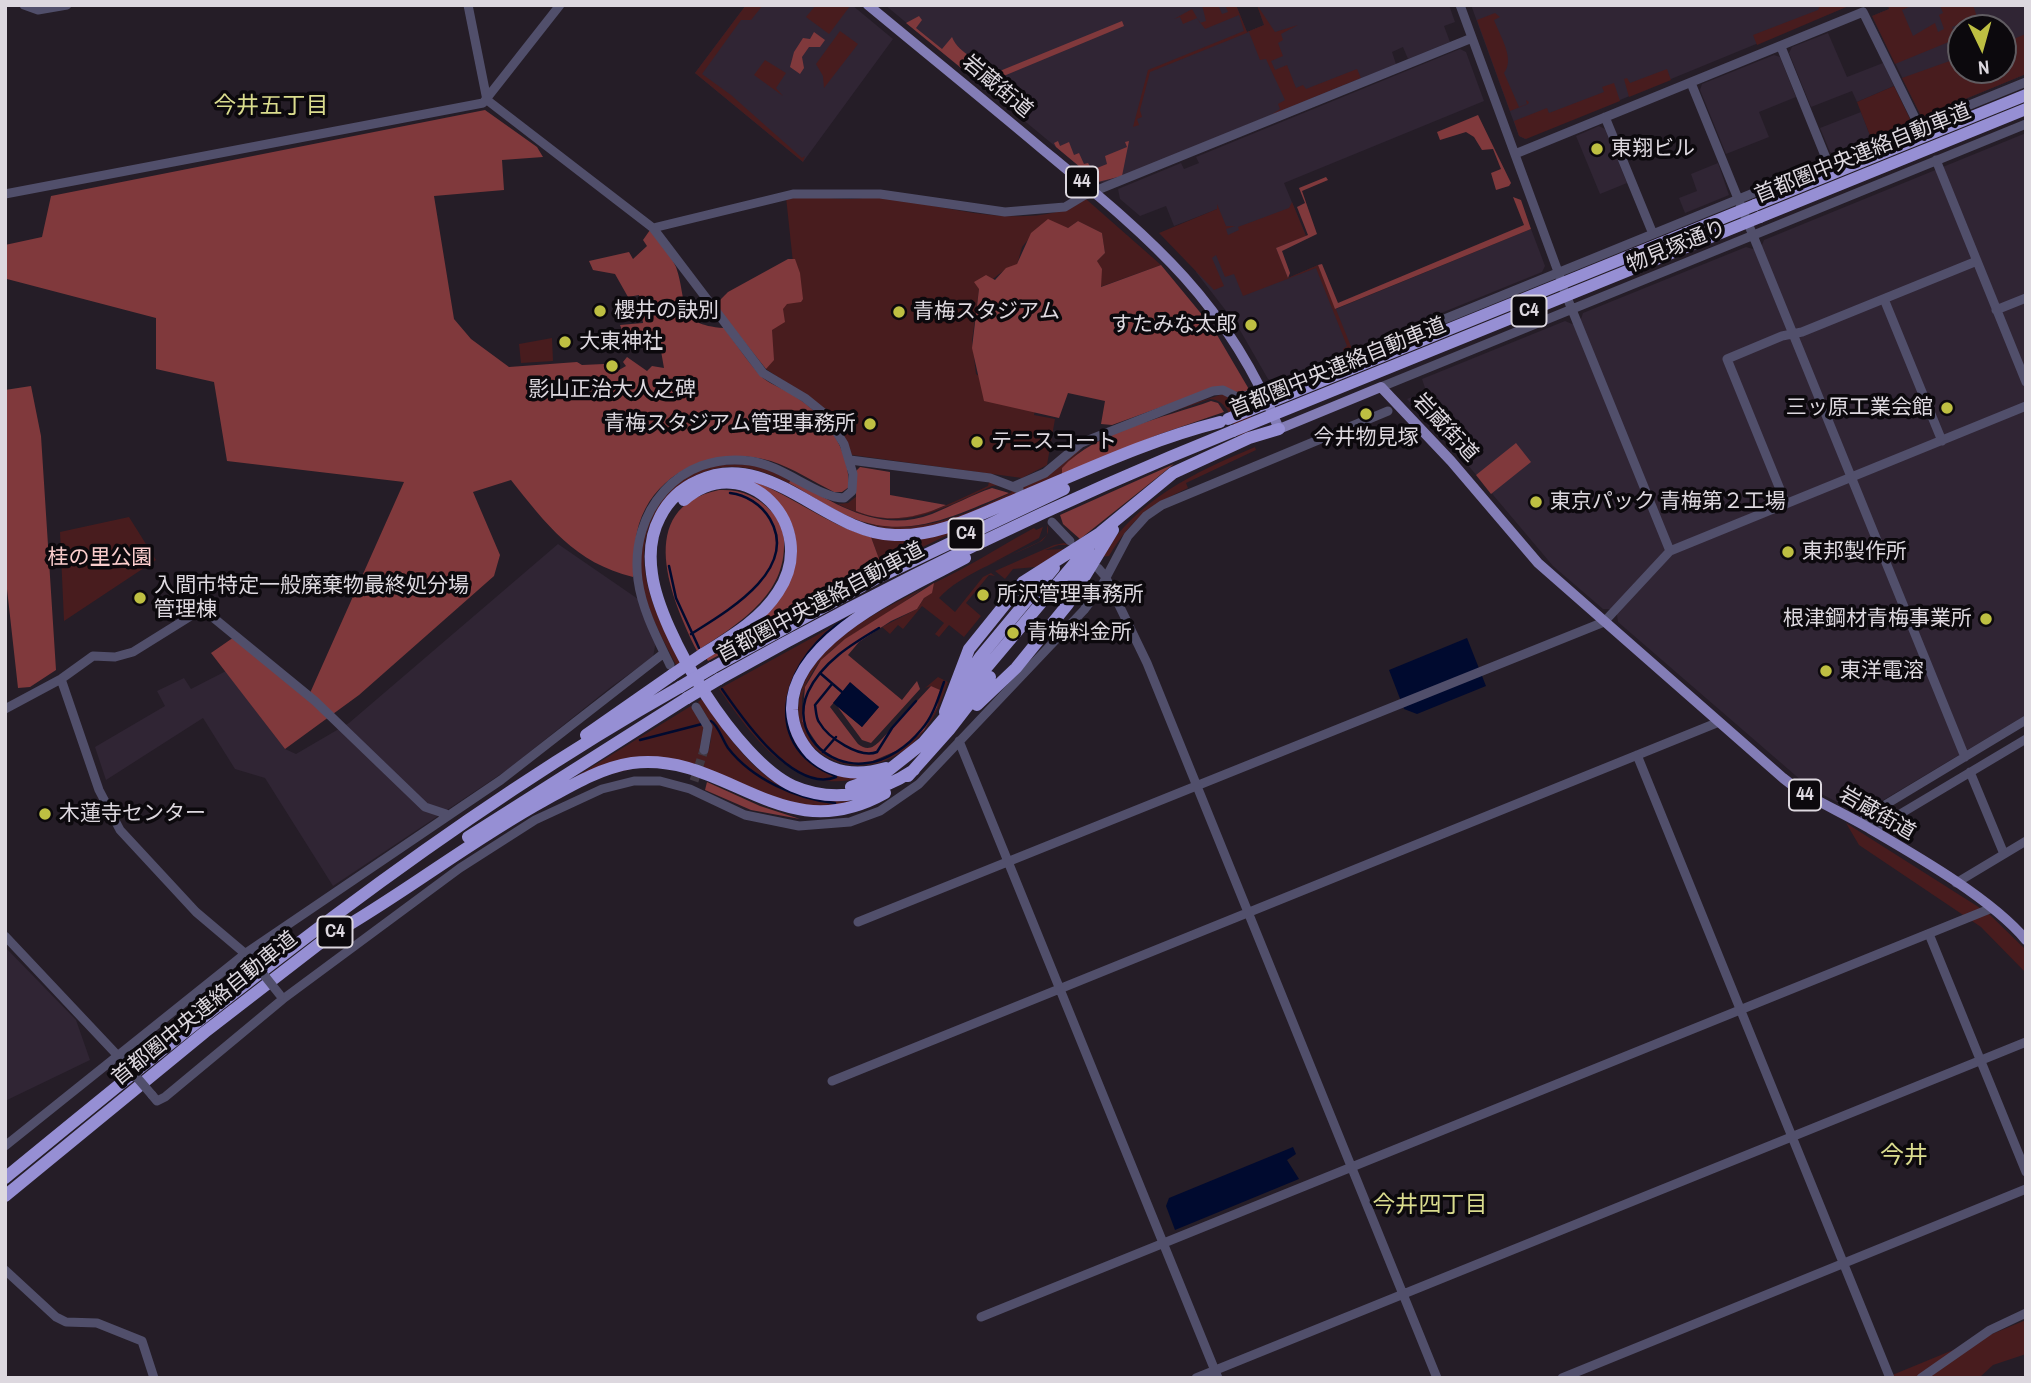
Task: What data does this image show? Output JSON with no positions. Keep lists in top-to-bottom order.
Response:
{
  "streets": {
    "highway": ["首都圏中央連絡自動車道", "C4"],
    "main road": ["岩蔵街道", "44"],
    "street": ["物見塚通り"]
  },
  "crossings": [
    ["岩蔵街道", "物見塚通り"]
  ],
  "districts": ["今井五丁目", "今井", "今井四丁目"],
  "parks": ["桂の里公園"],
  "places": [
    "東翔ビル",
    "櫻井の訣別",
    "青梅スタジアム",
    "すたみな太郎",
    "大東神社",
    "影山正治大人之碑",
    "三ッ原工業会館",
    "今井物見塚",
    "青梅スタジアム管理事務所",
    "テニスコート",
    "東京パック 青梅第２工場",
    "東邦製作所",
    "所沢管理事務所",
    "入間市特定一般廃棄物最終処分場 管理棟",
    "根津鋼材青梅事業所",
    "青梅料金所",
    "東洋電溶",
    "木蓮寺センター"
  ],
  "north": "bottom"
}
